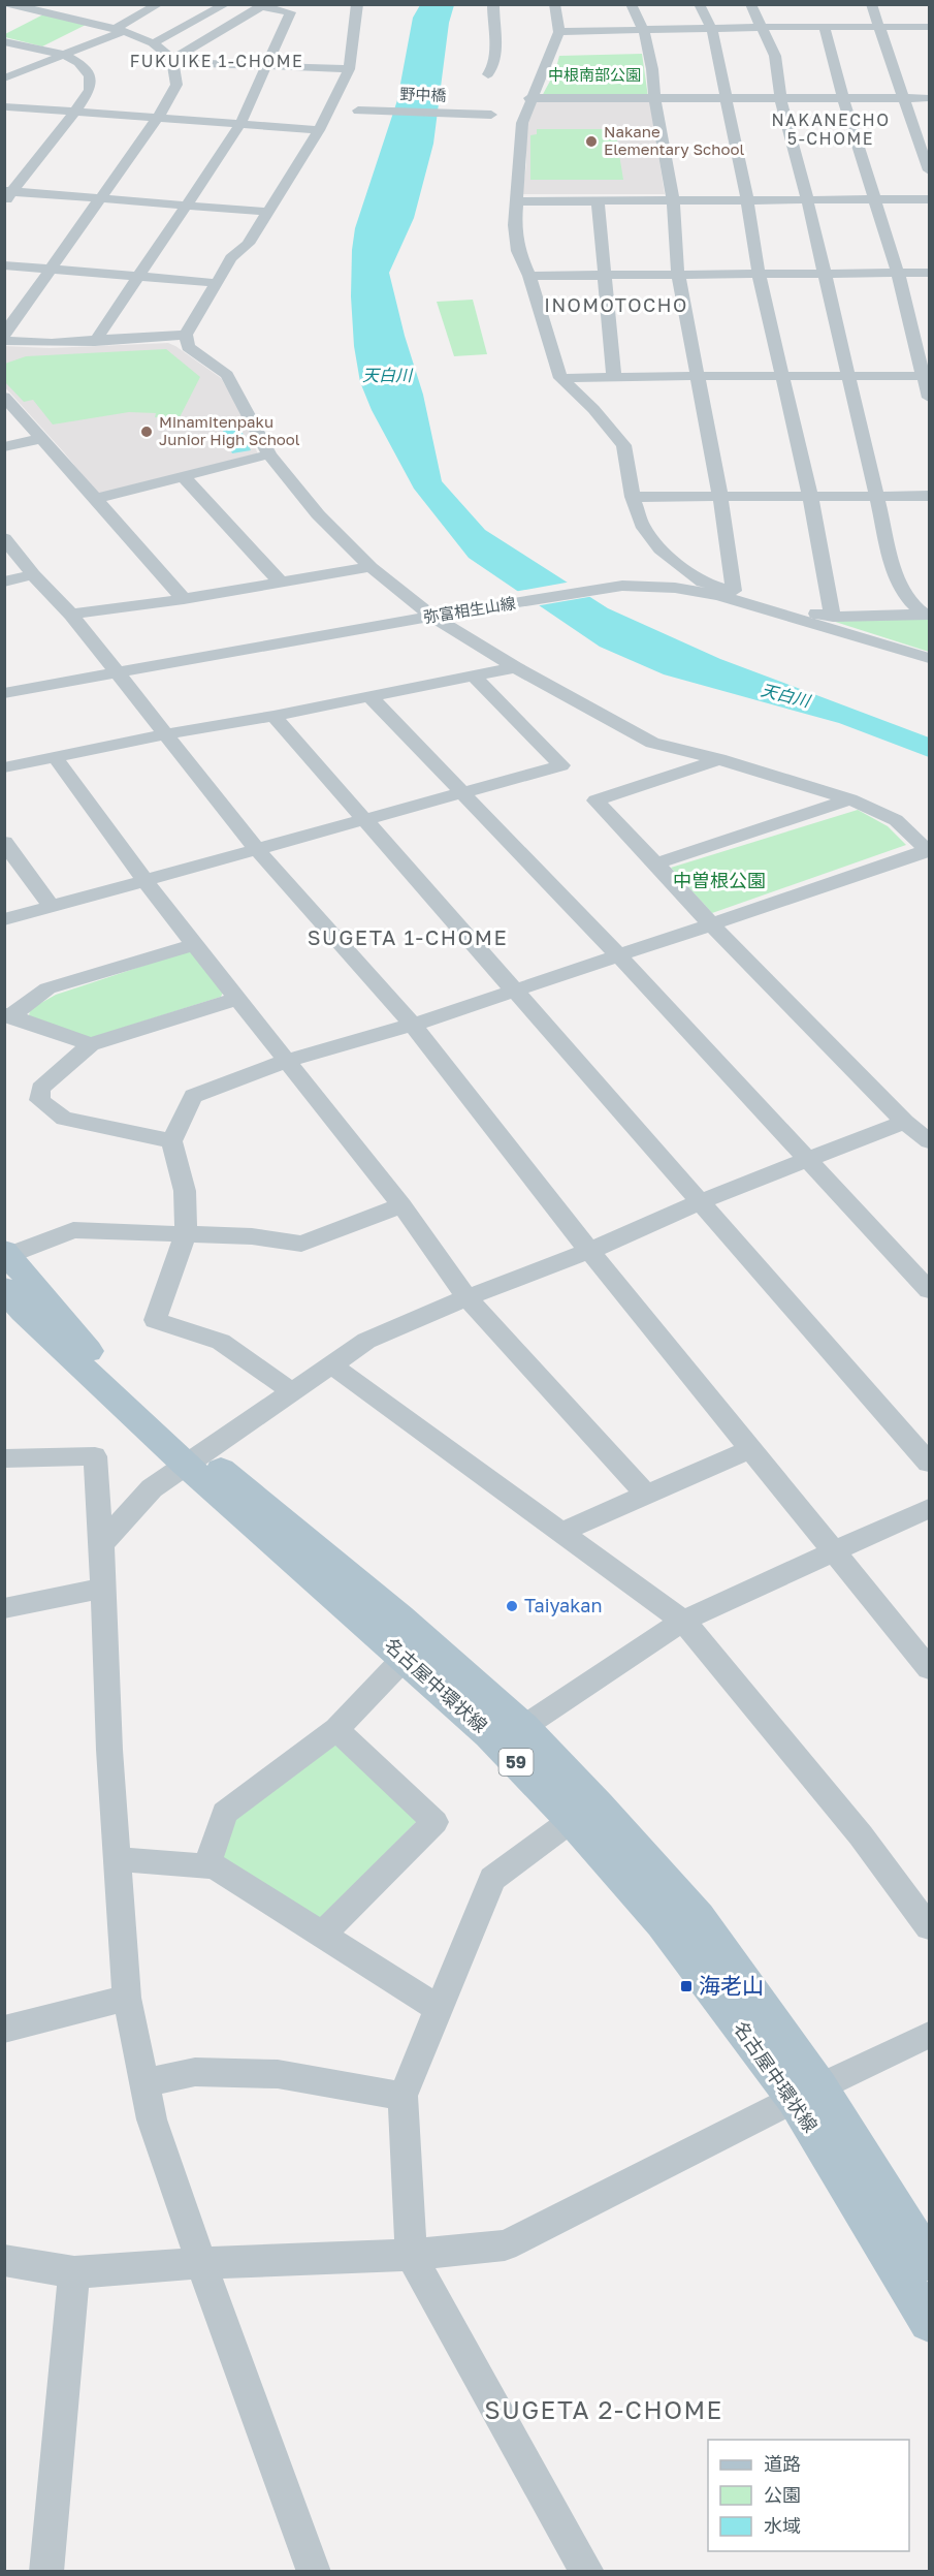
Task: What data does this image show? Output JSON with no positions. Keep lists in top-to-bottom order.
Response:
{
  "streets": {
    "main road": ["名古屋中環状線", "59"],
    "street": ["野中橋", "弥富相生山線"]
  },
  "districts": [
    "FUKUIKE 1-CHOME",
    "NAKANECHO 5-CHOME",
    "INOMOTOCHO",
    "SUGETA 1-CHOME",
    "SUGETA 2-CHOME"
  ],
  "water": ["天白川"],
  "parks": ["中根南部公園", "中曽根公園"],
  "places": {
    "other": ["Nakane Elementary School", "Minamitenpaku Junior High School", "Taiyakan"],
    "transit": ["海老山"]
  },
  "legend": ["道路", "公園", "水域"]
}
